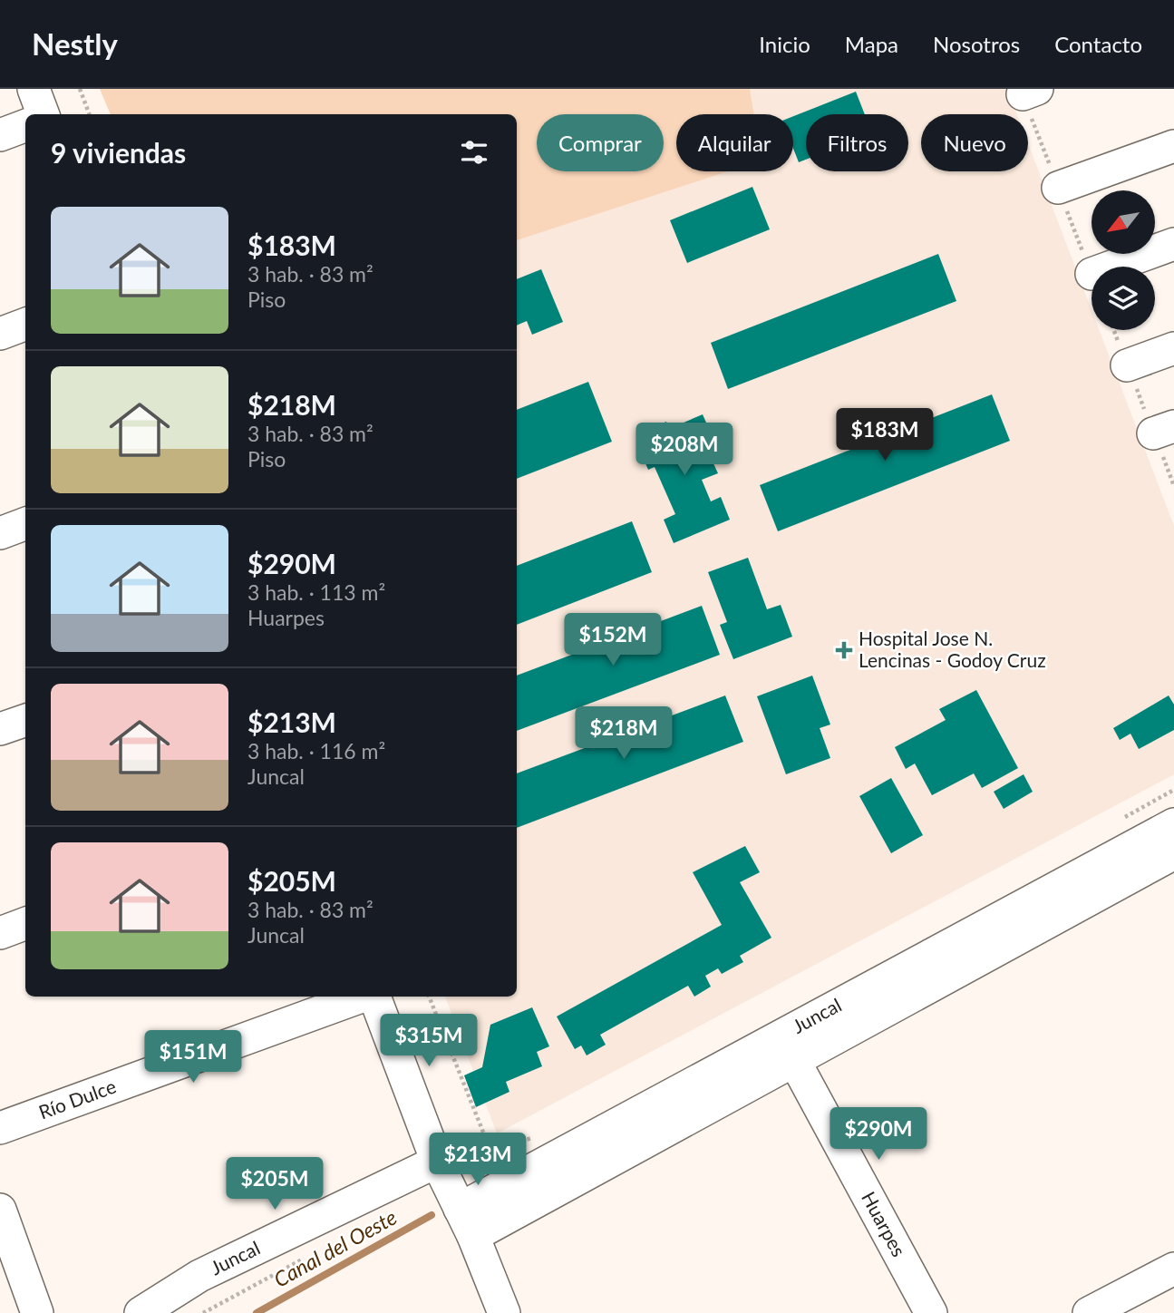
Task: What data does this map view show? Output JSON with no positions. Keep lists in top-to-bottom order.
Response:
{
  "streets": {
    "street": ["Juncal", "Río Dulce", "Huarpes"]
  },
  "crossings": [
    ["Juncal", "Huarpes"]
  ],
  "water": ["Canal del Oeste"],
  "places": {
    "health": ["Hospital Jose N. Lencinas - Godoy Cruz"]
  },
  "north": "bottom left",
  "page": {
    "header": "Nestly",
    "nav": [
      "Inicio",
      "Mapa",
      "Nosotros",
      "Contacto"
    ],
    "chip": [
      "Comprar",
      "Alquilar",
      "Filtros",
      "Nuevo"
    ],
    "heading": "9 viviendas",
    "list": [
      {
        "name": "$183M",
        "note": "3 hab. · 83 m² · Piso"
      },
      {
        "name": "$218M",
        "note": "3 hab. · 83 m² · Piso"
      },
      {
        "name": "$290M",
        "note": "3 hab. · 113 m² · Huarpes"
      },
      {
        "name": "$213M",
        "note": "3 hab. · 116 m² · Juncal"
      },
      {
        "name": "$205M",
        "note": "3 hab. · 83 m² · Juncal"
      }
    ],
    "price": [
      "$183M",
      "$208M",
      "$152M",
      "$218M",
      "$315M",
      "$151M",
      "$290M",
      "$213M",
      "$205M"
    ]
  }
}
